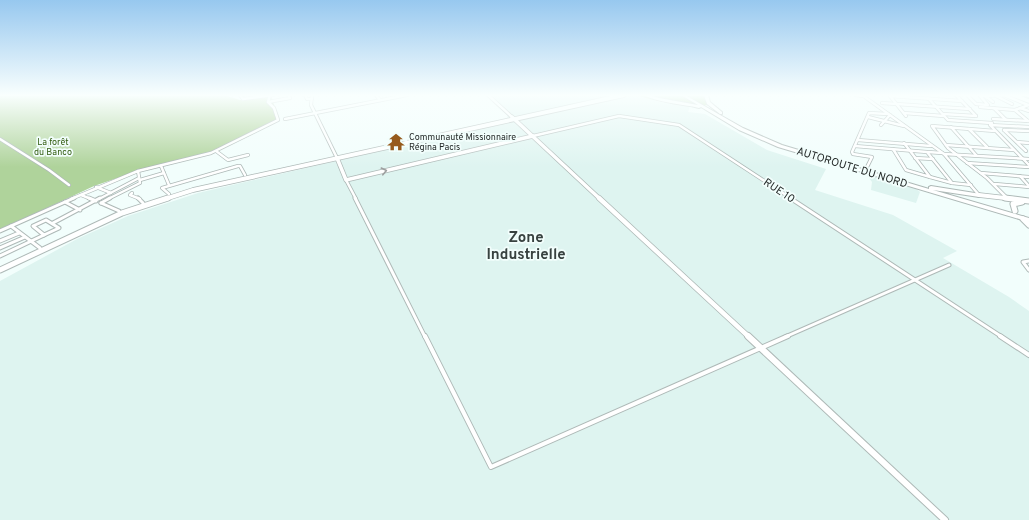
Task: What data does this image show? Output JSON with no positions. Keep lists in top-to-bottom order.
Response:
{
  "streets": {
    "highway": ["AUTOROUTE DU NORD"],
    "street": ["RUE 10"]
  },
  "districts": ["Zone Industrielle"],
  "parks": ["La forêt du Banco"],
  "places": {
    "temple": ["Communauté Missionnaire Régina Pacis"]
  }
}
